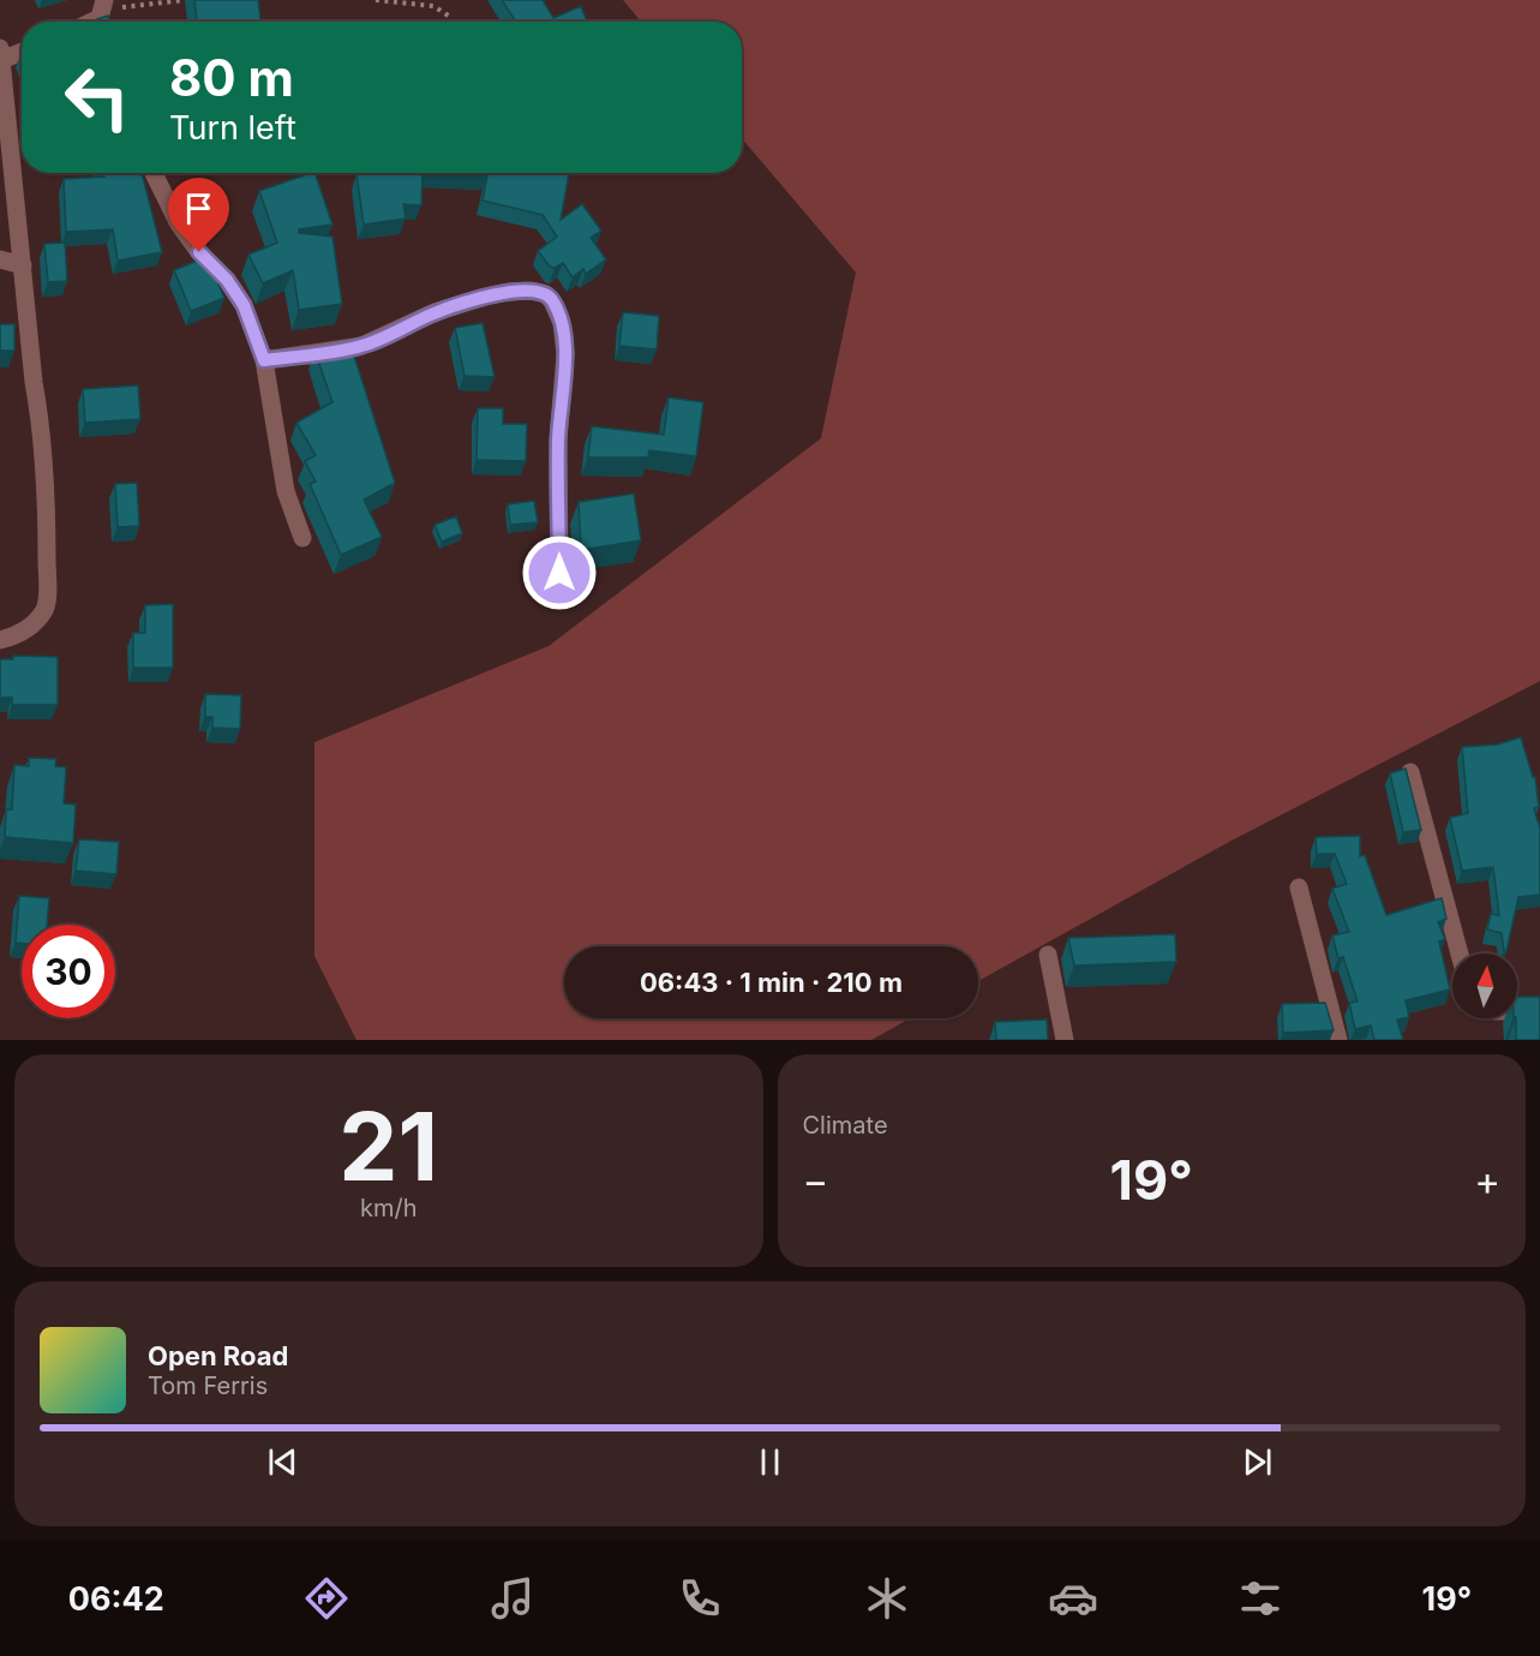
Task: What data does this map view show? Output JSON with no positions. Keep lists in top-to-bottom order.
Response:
{
  "north": "top",
  "page": {
    "turn": ["80 m", "Turn left"],
    "limit": "30",
    "trip": "06:43 · 1 min · 210 m",
    "tile": [
      ["21", "km/h"],
      "Climate"
    ],
    "heat": ["−", "19°", "+"],
    "song": ["Open Road", "Tom Ferris"],
    "tabs": ["06:42", "19°"]
  }
}
